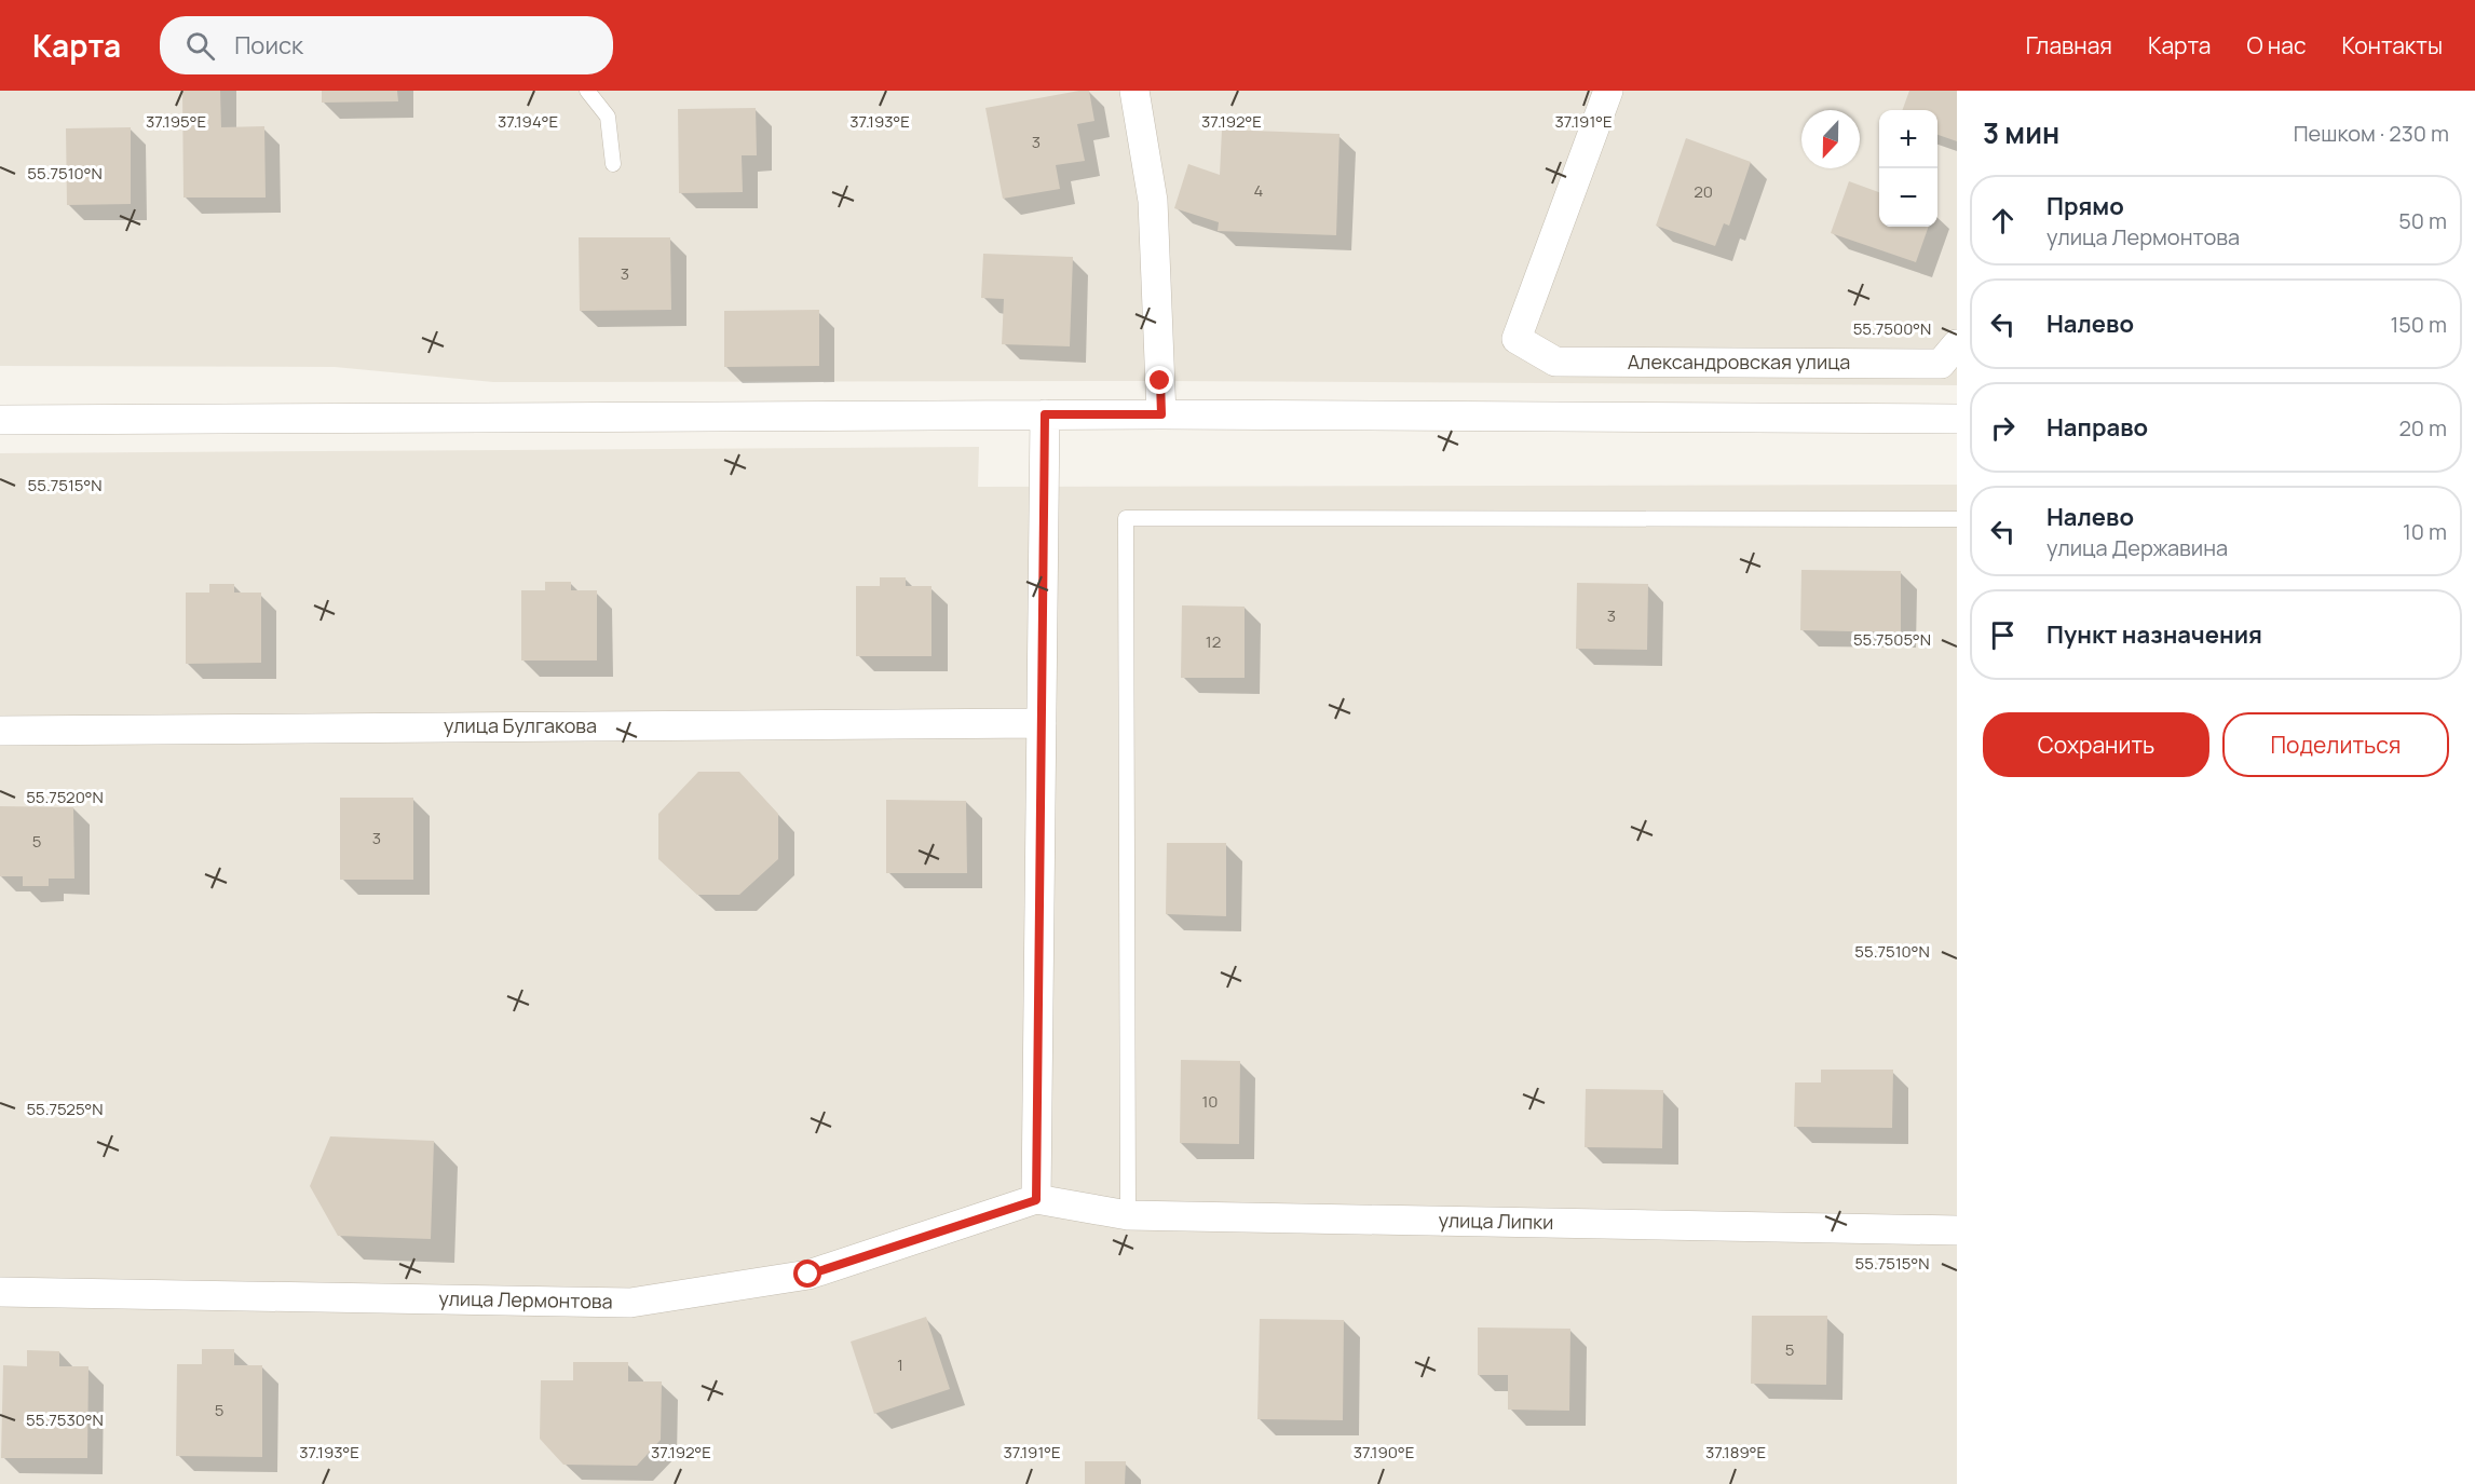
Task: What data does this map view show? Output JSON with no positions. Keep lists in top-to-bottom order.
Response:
{
  "streets": {
    "street": [
      "Александровская улица",
      "улица Булгакова",
      "улица Липки",
      "улица Лермонтова"
    ]
  },
  "crossings": [
    ["улица Липки", "улица Лермонтова"]
  ],
  "house_numbers": [
    "3",
    "4",
    "20",
    "3",
    "3",
    "12",
    "3",
    "5",
    "10",
    "5",
    "1",
    "5"
  ],
  "north": "bottom",
  "page": {
    "header": "Карта",
    "search": "Поиск",
    "nav": [
      "Главная",
      "Карта",
      "О нас",
      "Контакты"
    ],
    "heading": ["3 мин", "Пешком · 230 m"],
    "map_buttons": ["+", "−"],
    "list": [
      ["Прямо", "улица Лермонтова", "50 m"],
      ["Налево", "150 m"],
      ["Направо", "20 m"],
      ["Налево", "улица Державина", "10 m"],
      "Пункт назначения"
    ],
    "buttons": ["Сохранить", "Поделиться"]
  },
  "coordinates": [
    "37.192°E",
    "37.195°E",
    "37.194°E",
    "37.193°E",
    "37.191°E",
    "55.7510°N",
    "55.7500°N",
    "55.7515°N",
    "55.7505°N",
    "55.7520°N",
    "55.7525°N",
    "55.7530°N",
    "37.190°E",
    "37.189°E"
  ]
}
